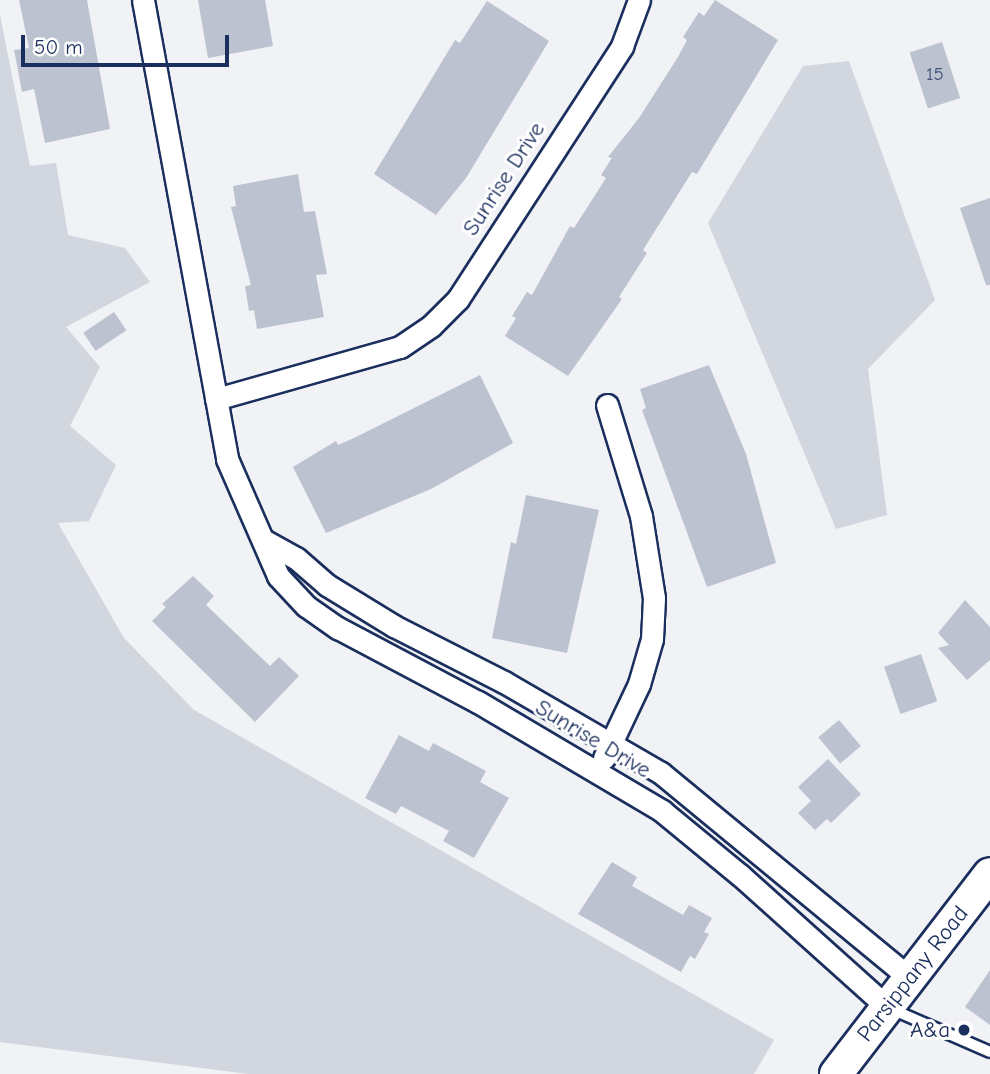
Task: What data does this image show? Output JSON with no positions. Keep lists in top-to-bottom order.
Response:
{
  "streets": {
    "main road": ["Parsippany Road"],
    "street": ["Sunrise Drive"]
  },
  "crossings": [
    ["Sunrise Drive", "Parsippany Road"]
  ],
  "places": ["A&a"],
  "house_numbers": ["15"],
  "scale_bar": "50 m"
}
